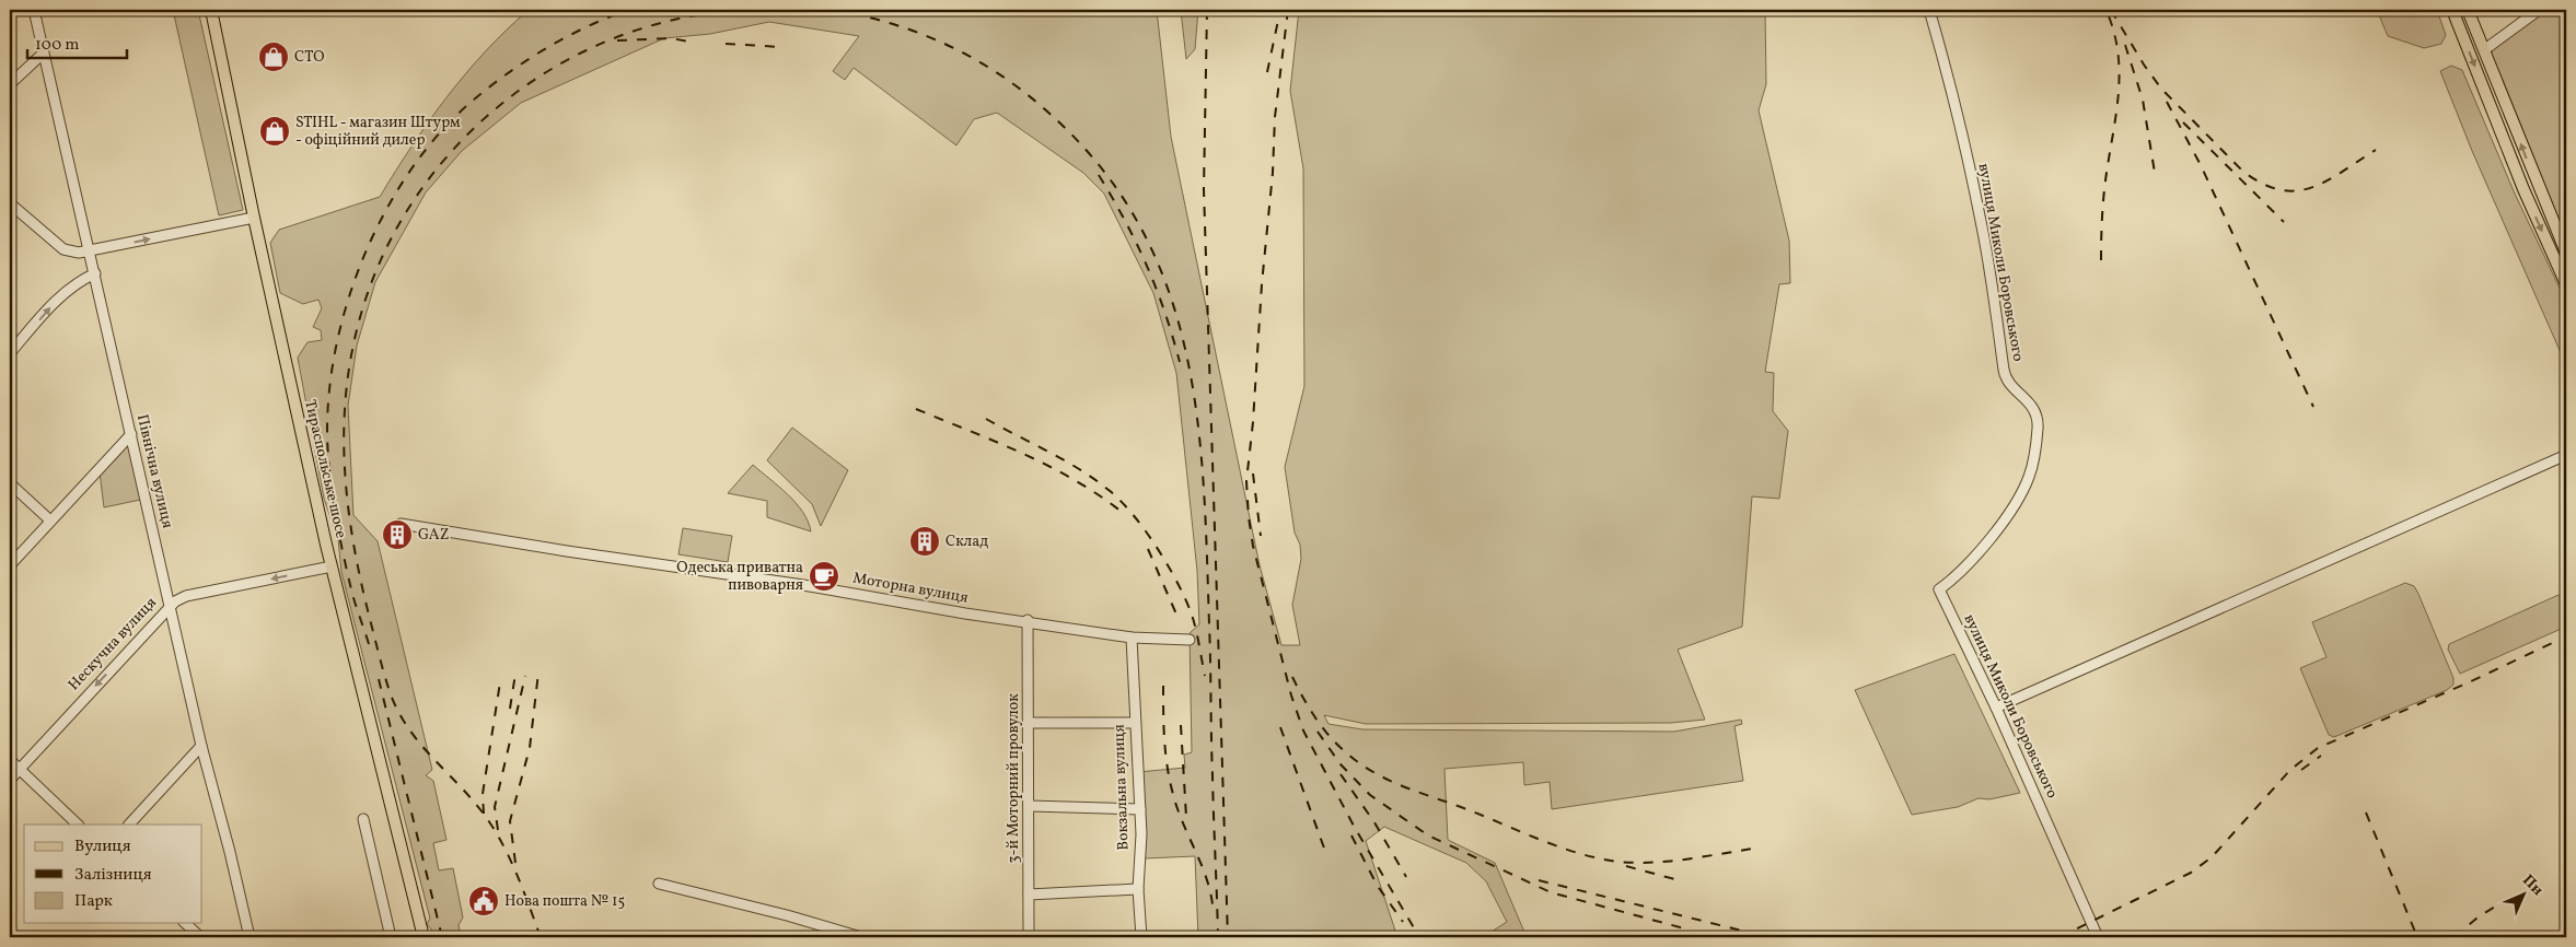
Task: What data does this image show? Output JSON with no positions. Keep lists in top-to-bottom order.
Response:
{
  "streets": {
    "main road": ["Тираспольське шосе"],
    "street": [
      "вулиця Миколи Боровського",
      "Північна вулиця",
      "Моторна вулиця",
      "Нескучна вулиця",
      "3-й Моторний провулок",
      "Вокзальна вулиця"
    ]
  },
  "crossings": [
    ["Тираспольське шосе", "Нескучна вулиця"],
    ["Північна вулиця", "Нескучна вулиця"],
    ["Моторна вулиця", "3-й Моторний провулок"],
    ["Моторна вулиця", "Вокзальна вулиця"]
  ],
  "one_way": ["Нескучна вулиця"],
  "places": {
    "shop": ["СТО", "STIHL - магазин Штурм - офіційний дилер"],
    "building": ["GAZ", "Склад"],
    "cafe": ["Одеська приватна пивоварня"],
    "public building": ["Нова пошта № 15"]
  },
  "legend": ["Вулиця", "Залізниця", "Парк"],
  "scale_bar": "100 m",
  "north": "top right"
}
